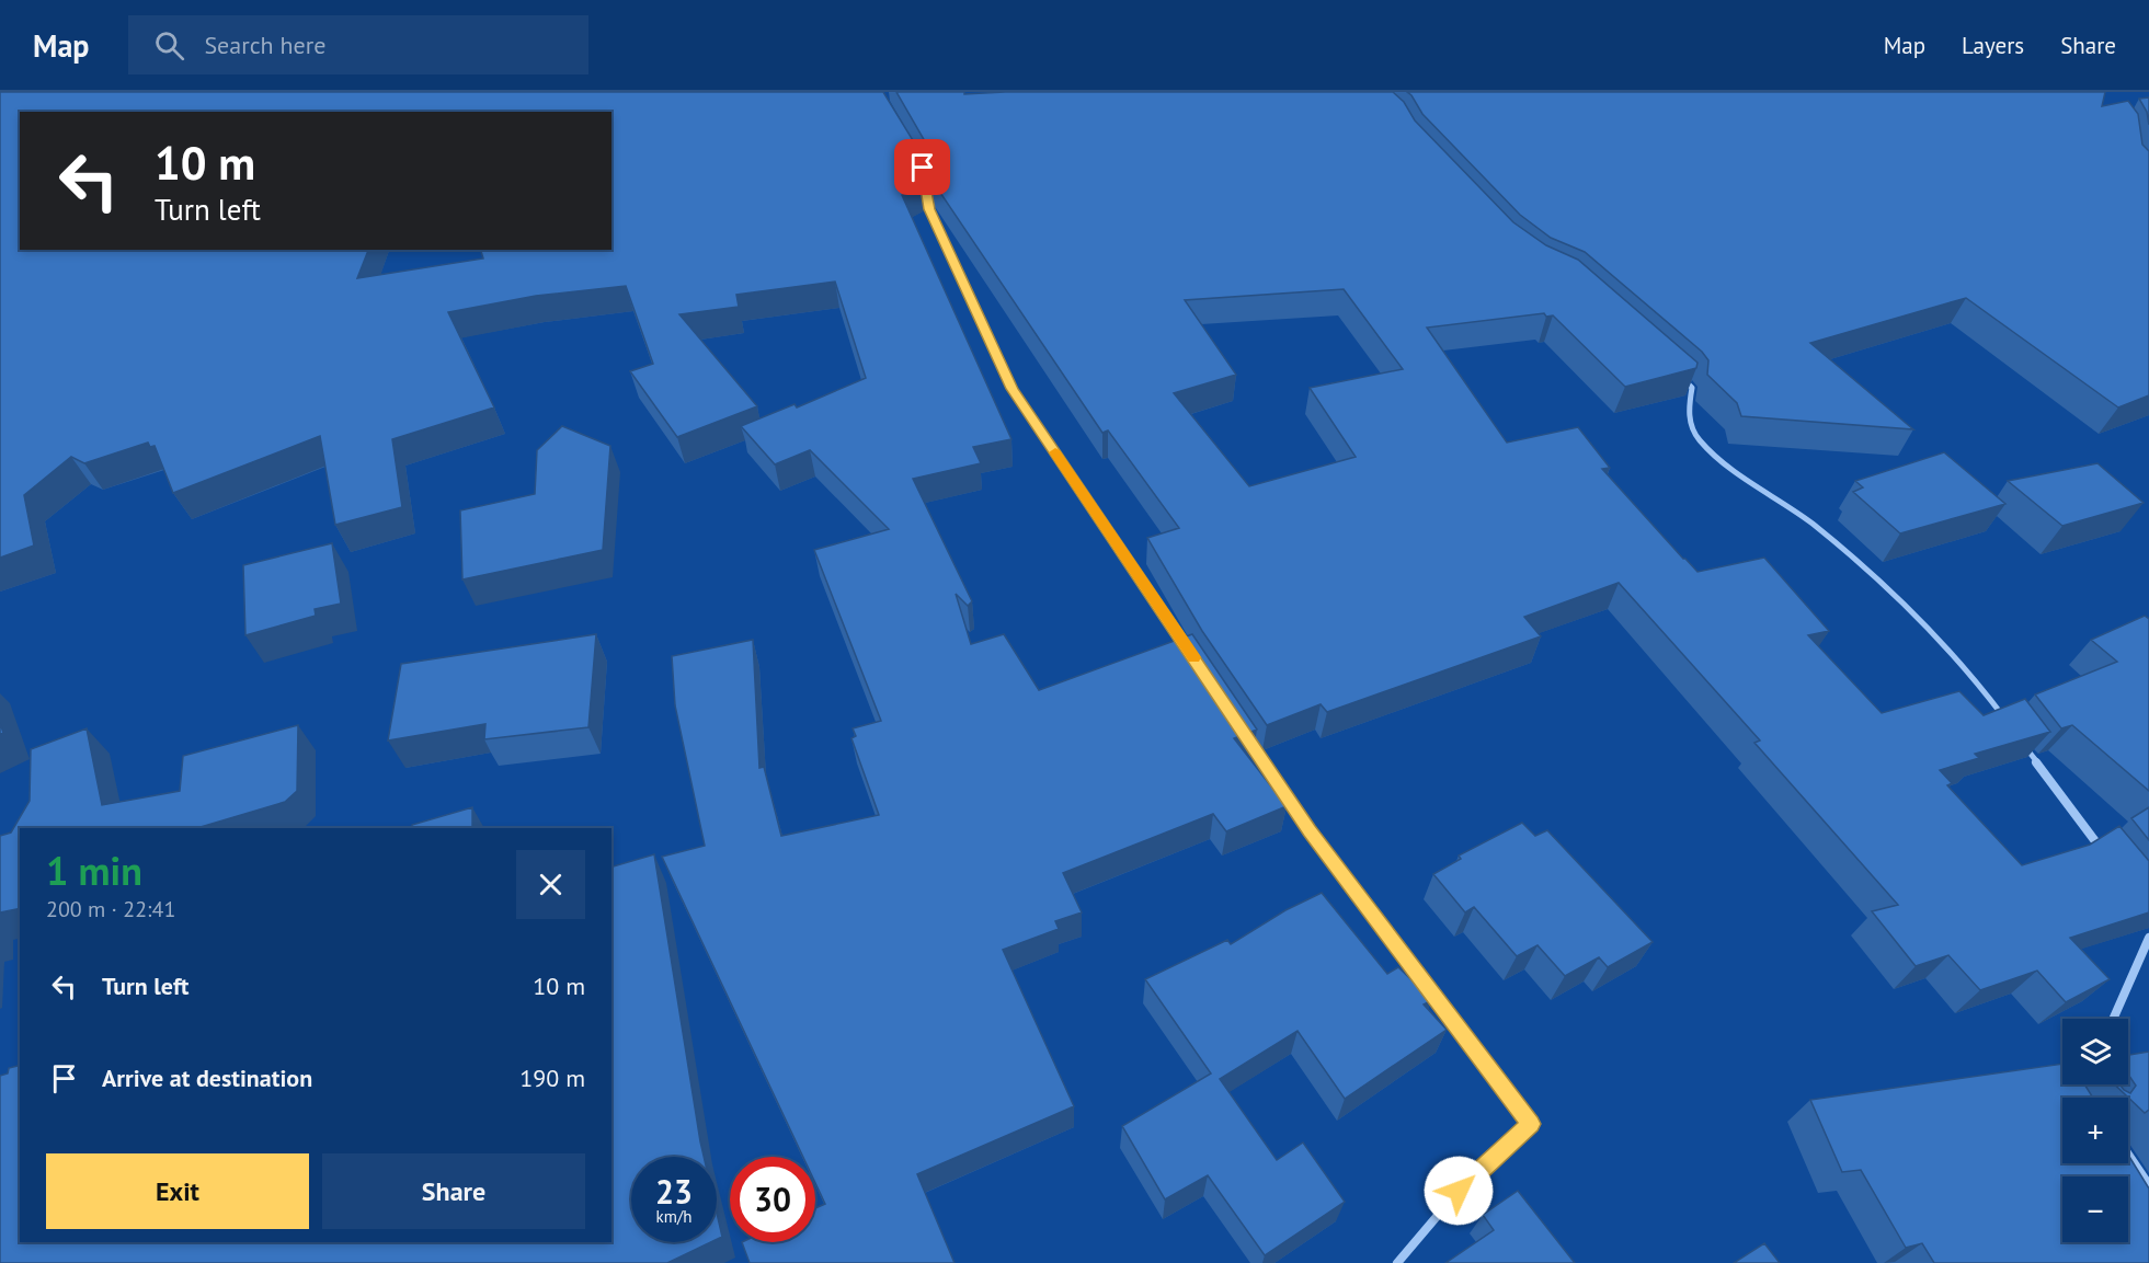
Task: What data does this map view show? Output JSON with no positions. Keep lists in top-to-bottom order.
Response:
{
  "page": {
    "header": "Map",
    "search": "Search here",
    "nav": ["Map", "Layers", "Share"],
    "turn": ["10 m", "Turn left"],
    "heading": ["1 min", "200 m · 22:41"],
    "list": [
      {
        "name": "Turn left",
        "value": "10 m"
      },
      {
        "name": "Arrive at destination",
        "value": "190 m"
      }
    ],
    "map_buttons": ["+", "−"],
    "buttons": ["Exit", "Share"],
    "speed": "23 km/h",
    "limit": "30"
  }
}
